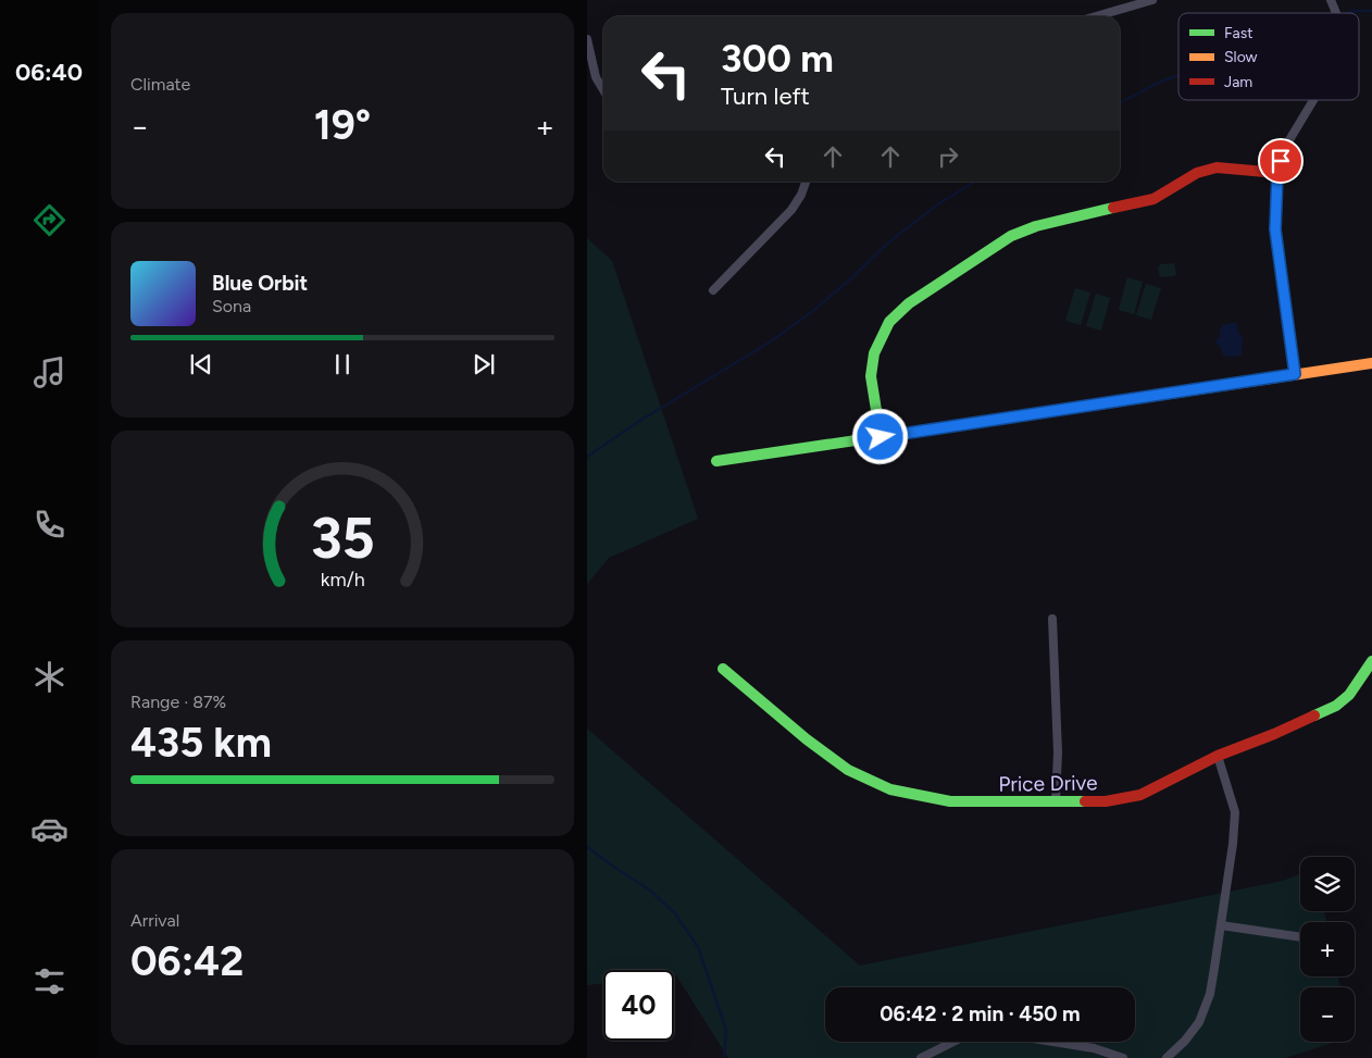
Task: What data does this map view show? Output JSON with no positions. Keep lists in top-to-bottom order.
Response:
{
  "streets": {
    "street": ["Price Drive"]
  },
  "legend": ["Fast", "Slow", "Jam"],
  "page": {
    "tabs": "06:40",
    "tile": [
      "Climate",
      ["Range · 87%", "435 km"],
      ["Arrival", "06:42"]
    ],
    "turn": ["300 m", "Turn left"],
    "heat": ["−", "19°", "+"],
    "song": ["Blue Orbit", "Sona"],
    "map_buttons": ["+", "−"],
    "limit": "40",
    "trip": "06:42 · 2 min · 450 m",
    "gauge": ["35", "km/h"]
  }
}
